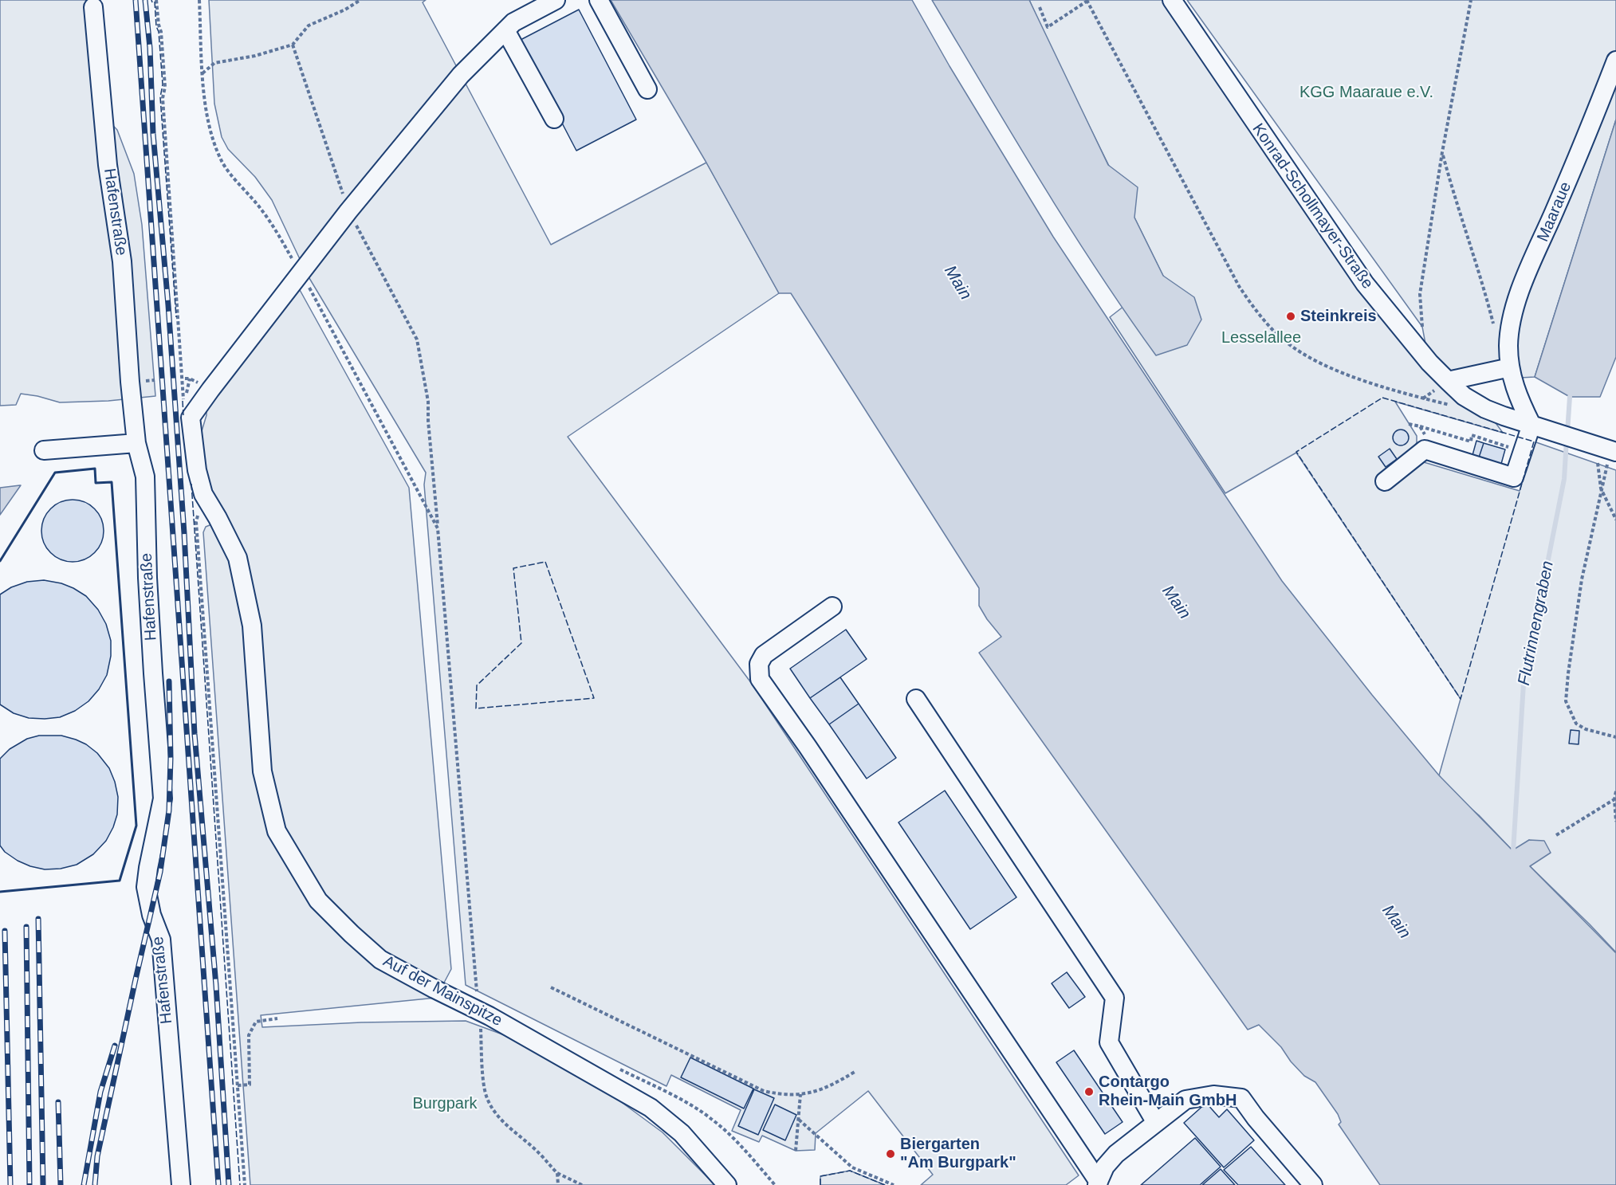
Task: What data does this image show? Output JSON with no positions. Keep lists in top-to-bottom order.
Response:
{
  "streets": {
    "street": [
      "Konrad-Schollmayer-Straße",
      "Hafenstraße",
      "Maaraue",
      "Auf der Mainspitze"
    ]
  },
  "crossings": [
    ["Konrad-Schollmayer-Straße", "Maaraue"]
  ],
  "water": ["Main", "Flutrinnengraben"],
  "parks": ["KGG Maaraue e.V.", "Lesselallee", "Burgpark"],
  "places": ["Steinkreis", "Contargo Rhein-Main GmbH", "Biergarten \"Am Burgpark\""]
}
